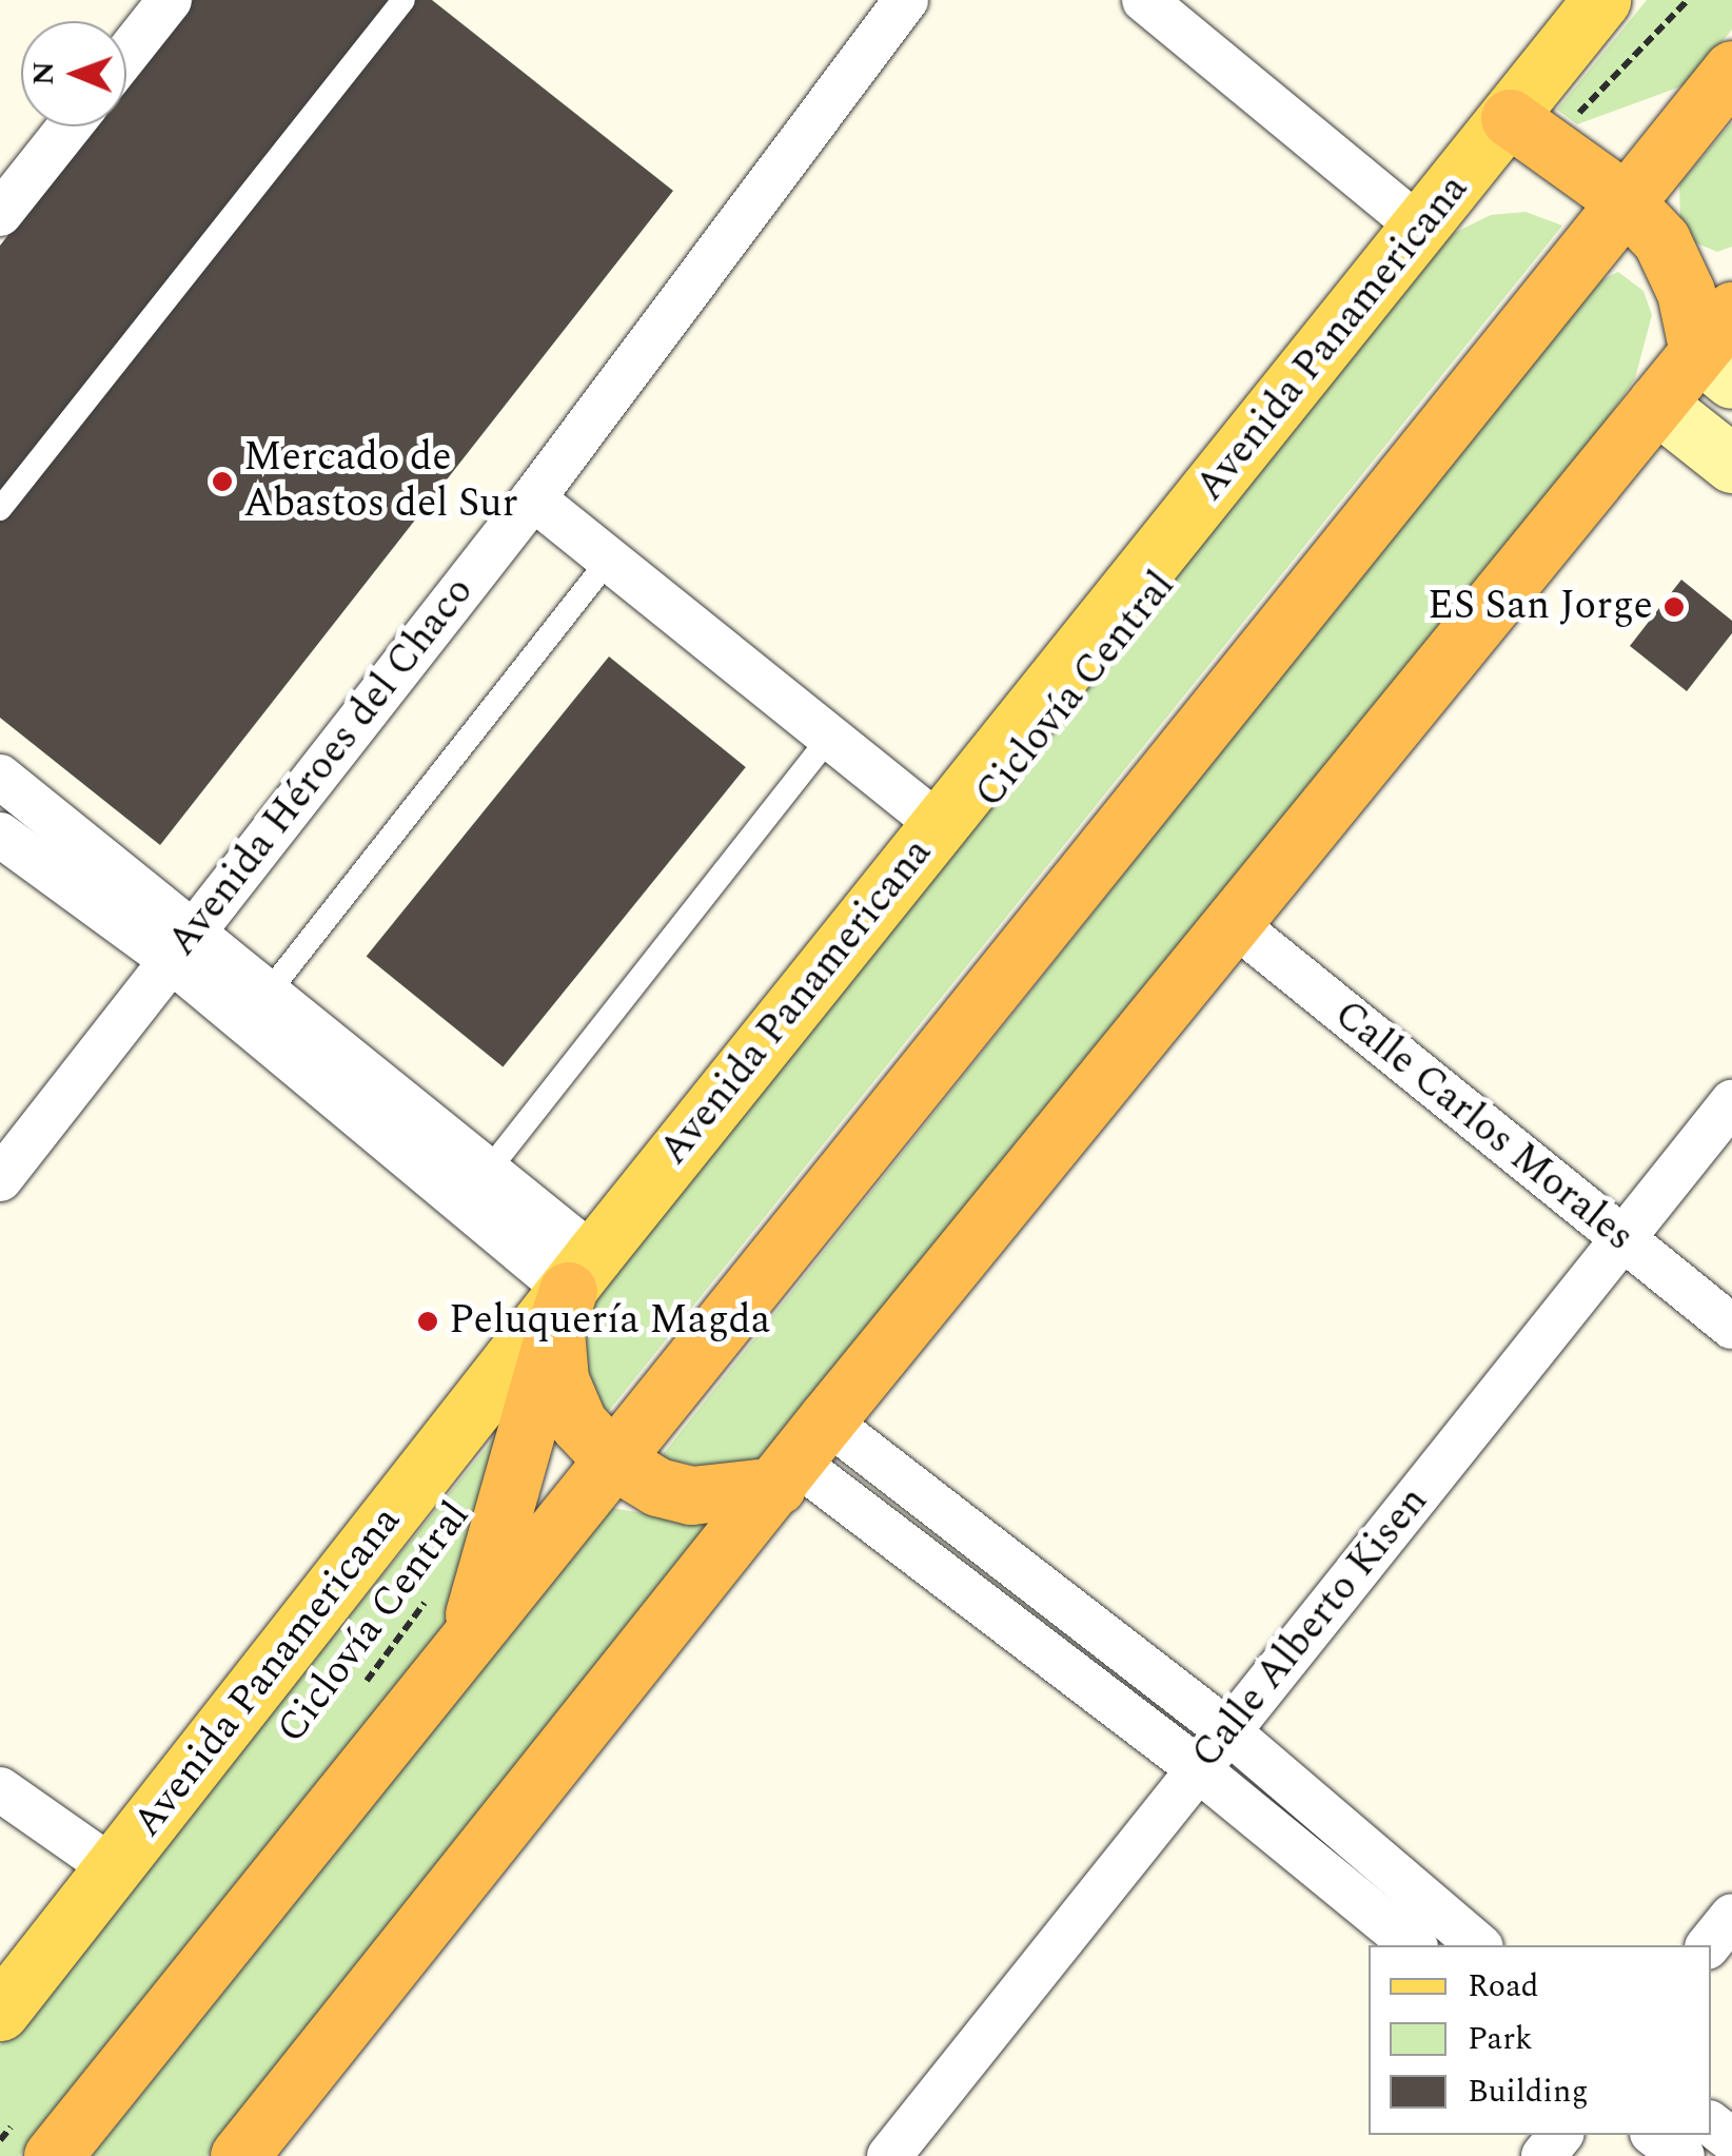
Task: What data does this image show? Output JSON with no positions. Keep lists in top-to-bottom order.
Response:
{
  "streets": {
    "main road": ["Avenida Panamericana"],
    "street": ["Avenida Héroes del Chaco", "Calle Carlos Morales", "Calle Alberto Kisen"],
    "path": ["Ciclovía Central"]
  },
  "crossings": [
    ["Calle Carlos Morales", "Calle Alberto Kisen"]
  ],
  "places": ["Mercado de Abastos del Sur", "ES San Jorge", "Peluquería Magda"],
  "legend": ["Road", "Park", "Building"],
  "north": "left"
}
